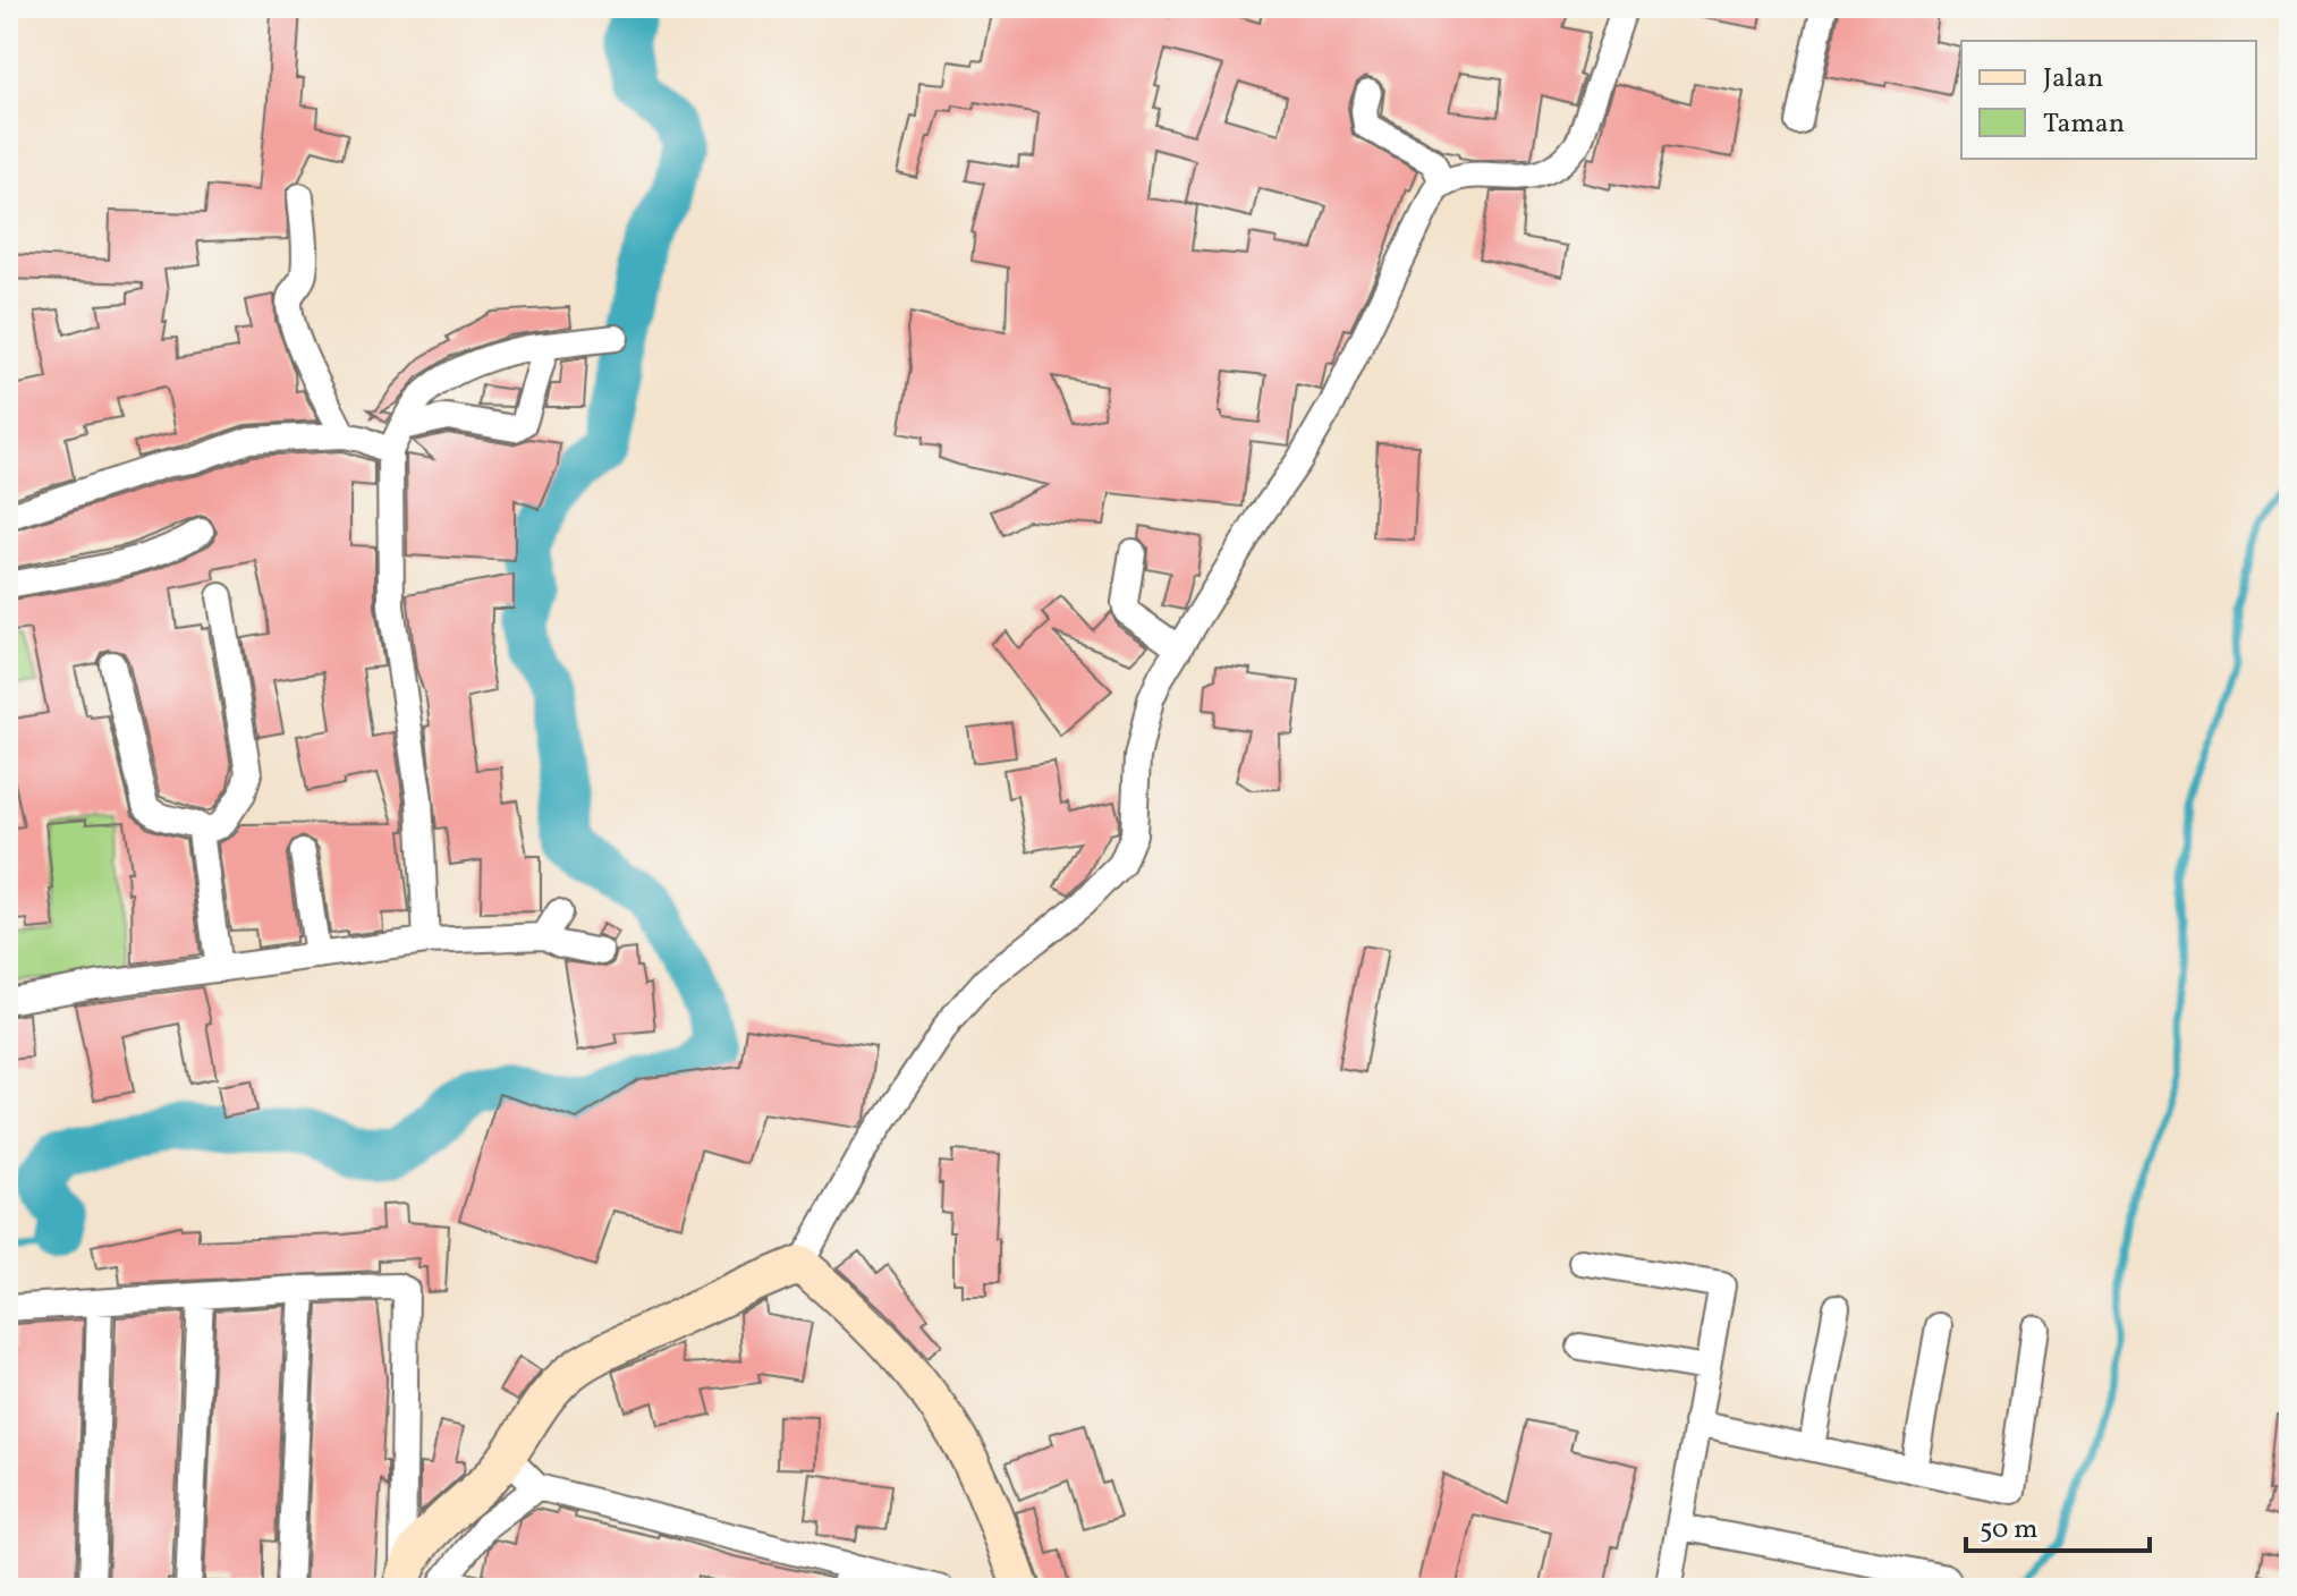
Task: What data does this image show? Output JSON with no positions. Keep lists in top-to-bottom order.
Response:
{
  "legend": ["Jalan", "Taman"],
  "scale_bar": "50 m"
}
